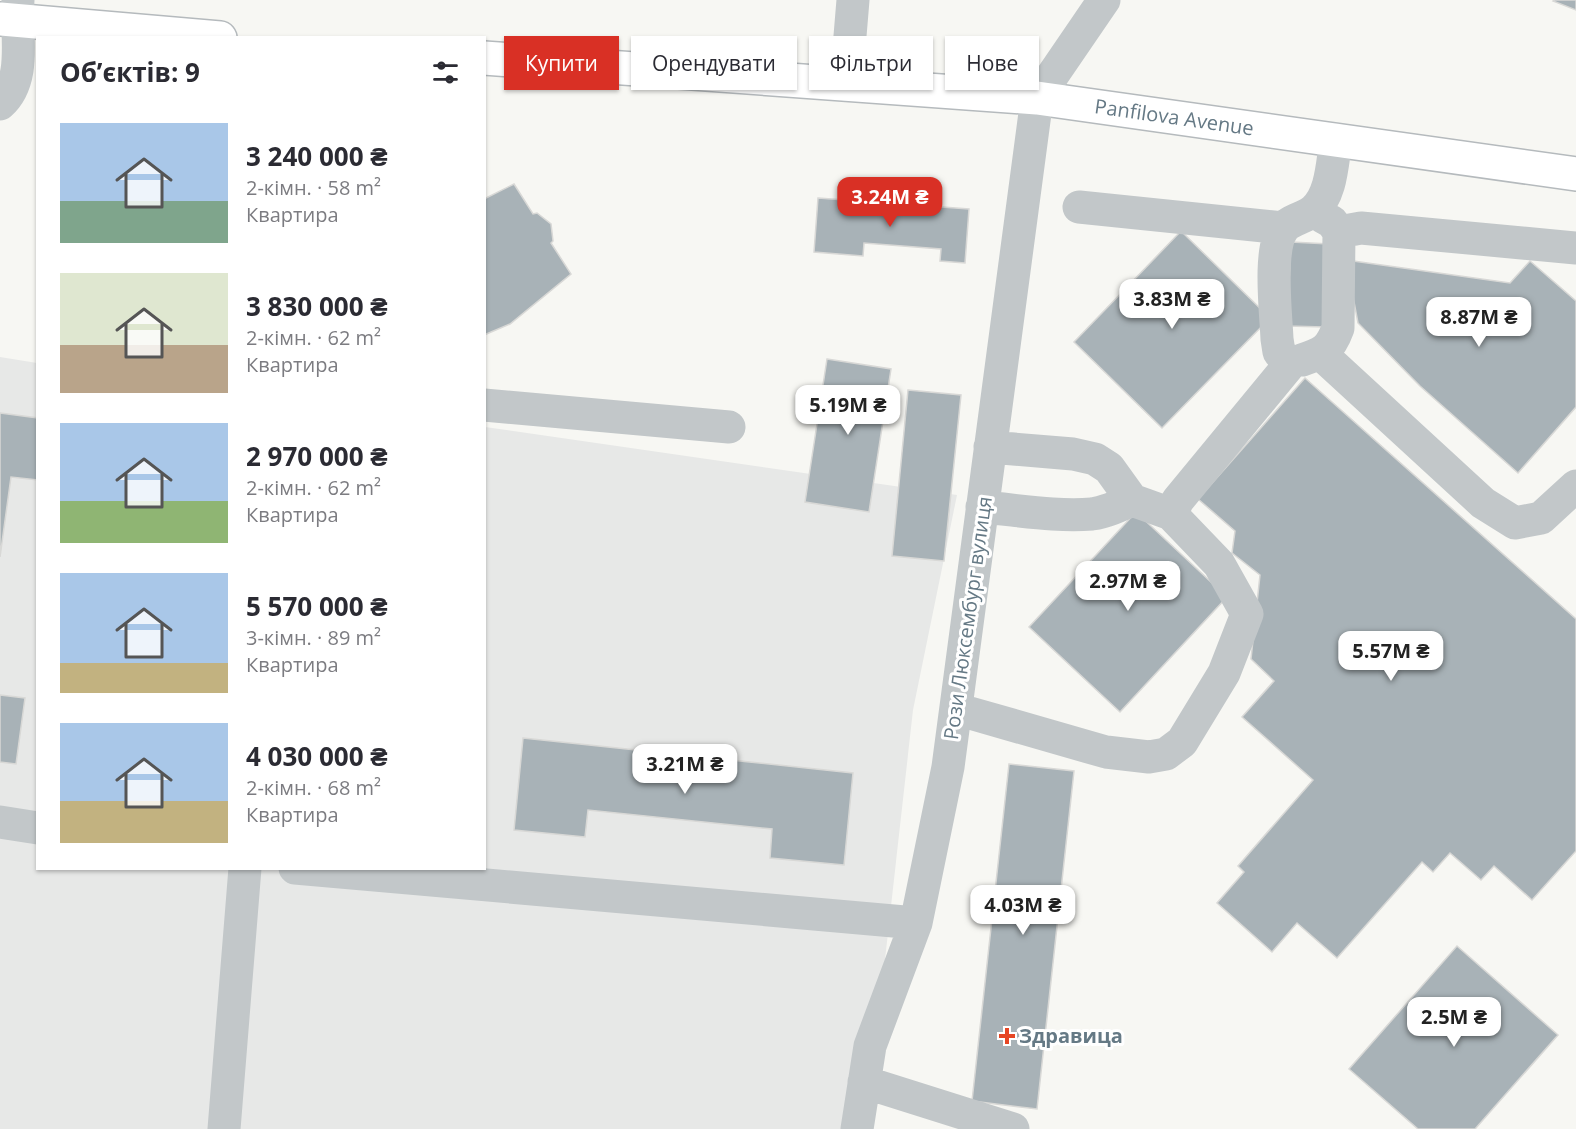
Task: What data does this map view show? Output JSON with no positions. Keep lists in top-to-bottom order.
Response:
{
  "streets": {
    "main road": ["Panfilova Avenue"],
    "street": ["Рози Люксембург вулиця"]
  },
  "crossings": [
    ["Panfilova Avenue", "Рози Люксембург вулиця"]
  ],
  "places": {
    "health": ["Здравица"]
  },
  "page": {
    "chip": [
      "Купити",
      "Орендувати",
      "Фільтри",
      "Нове"
    ],
    "heading": "Об’єктів: 9",
    "list": [
      {
        "name": "3 240 000 ₴",
        "note": "2-кімн. · 58 m² · Квартира"
      },
      {
        "name": "3 830 000 ₴",
        "note": "2-кімн. · 62 m² · Квартира"
      },
      {
        "name": "2 970 000 ₴",
        "note": "2-кімн. · 62 m² · Квартира"
      },
      {
        "name": "5 570 000 ₴",
        "note": "3-кімн. · 89 m² · Квартира"
      },
      {
        "name": "4 030 000 ₴",
        "note": "2-кімн. · 68 m² · Квартира"
      }
    ],
    "price": [
      "3.24M ₴",
      "3.83M ₴",
      "8.87M ₴",
      "5.19M ₴",
      "2.97M ₴",
      "5.57M ₴",
      "3.21M ₴",
      "4.03M ₴",
      "2.5M ₴"
    ]
  }
}
